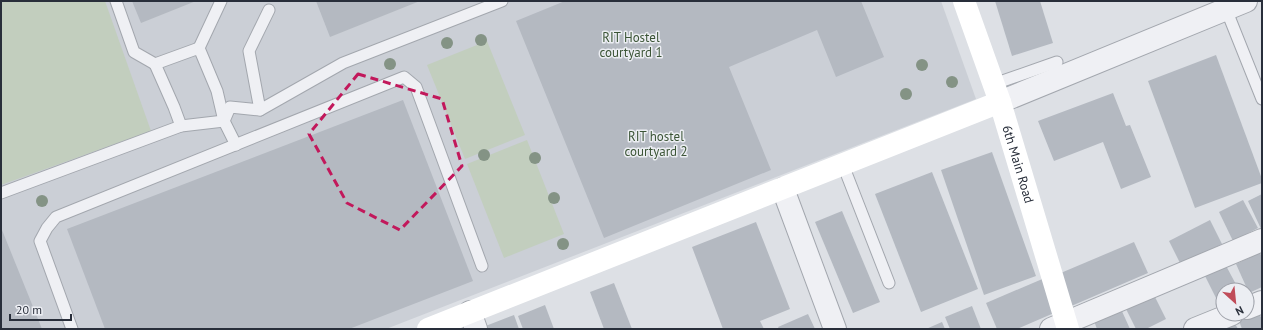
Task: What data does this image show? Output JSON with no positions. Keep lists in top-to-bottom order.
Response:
{
  "streets": {
    "street": ["6th Main Road"]
  },
  "parks": ["RIT Hostel courtyard 1", "RIT hostel courtyard 2"],
  "scale_bar": "20 m",
  "north": "bottom right"
}
